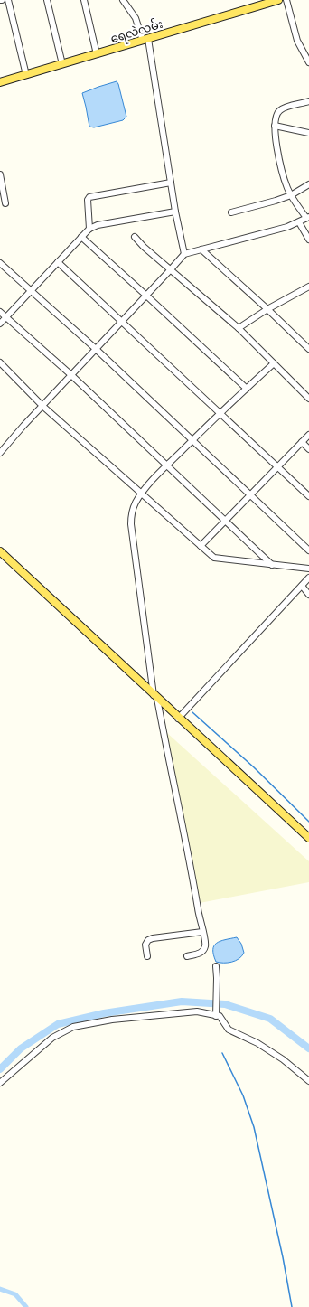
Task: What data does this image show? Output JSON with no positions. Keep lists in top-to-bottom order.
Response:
{
  "streets": {
    "main road": ["ရေလဲလမ်း"]
  }
}
